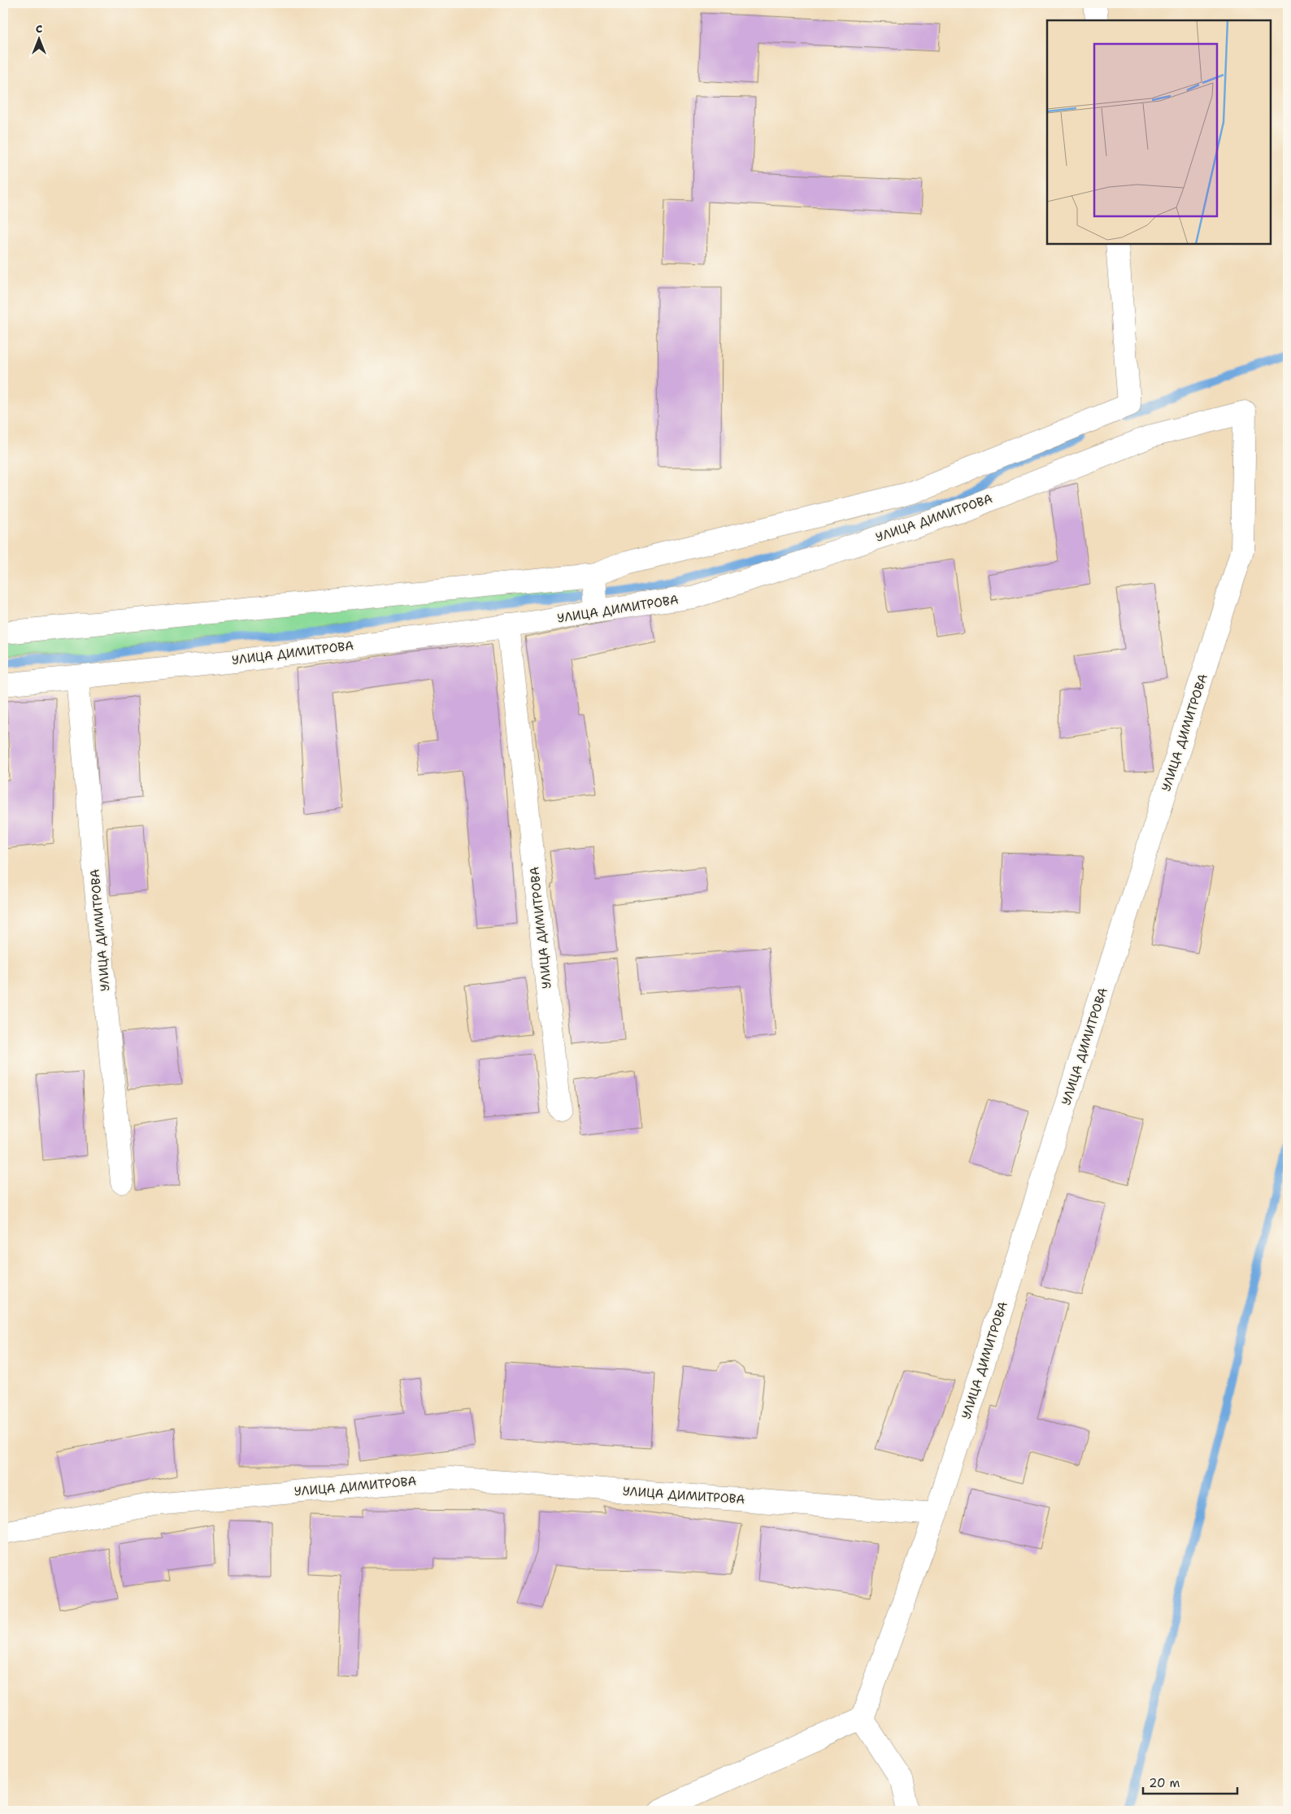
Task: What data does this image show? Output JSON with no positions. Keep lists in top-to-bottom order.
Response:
{
  "streets": {
    "street": ["УЛИЦА ДИМИТРОВА"]
  },
  "scale_bar": "20 m",
  "north": "top"
}
